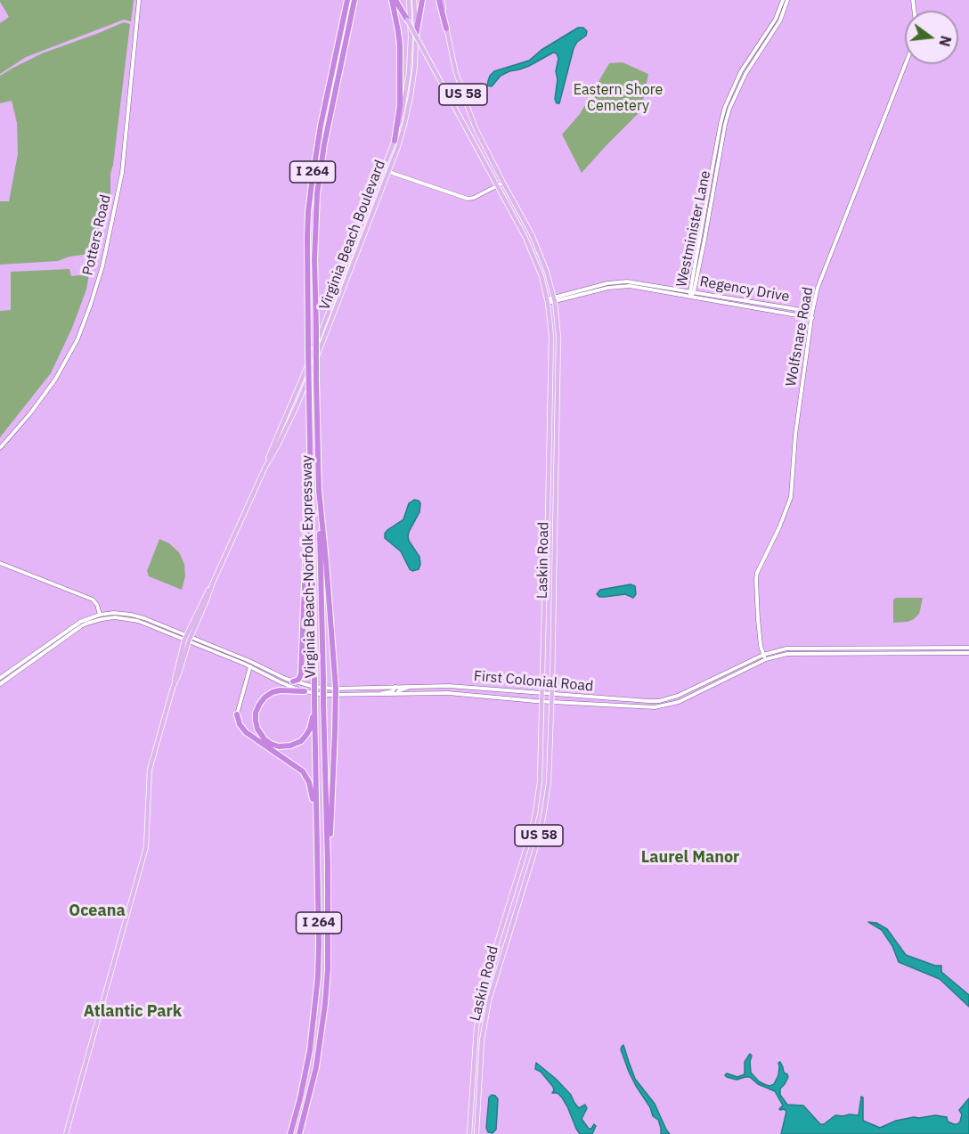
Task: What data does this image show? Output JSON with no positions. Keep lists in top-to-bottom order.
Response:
{
  "streets": {
    "highway": ["I 264", "Virginia Beach-Norfolk Expressway"],
    "main road": ["US 58", "Virginia Beach Boulevard", "Laskin Road"],
    "street": [
      "Westminister Lane",
      "Potters Road",
      "Regency Drive",
      "Wolfsnare Road",
      "First Colonial Road"
    ]
  },
  "crossings": [
    ["Westminister Lane", "Regency Drive"],
    ["Virginia Beach Boulevard", "First Colonial Road"],
    ["Regency Drive", "Wolfsnare Road"],
    ["Regency Drive", "Laskin Road"],
    ["Wolfsnare Road", "First Colonial Road"],
    ["Laskin Road", "First Colonial Road"]
  ],
  "districts": ["Laurel Manor", "Oceana", "Atlantic Park"],
  "parks": ["Eastern Shore Cemetery"],
  "north": "right"
}
